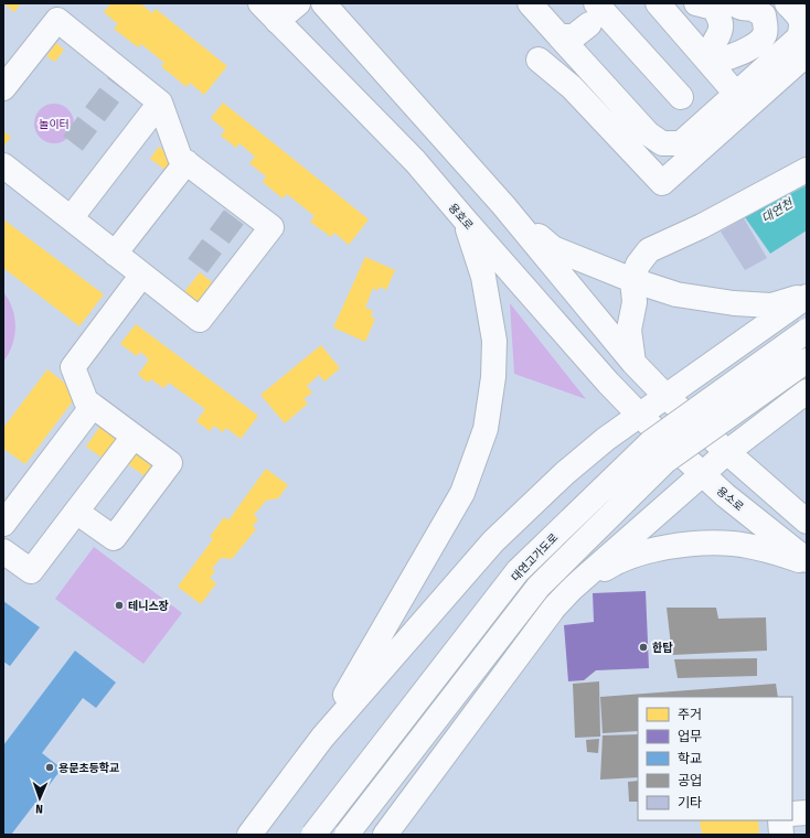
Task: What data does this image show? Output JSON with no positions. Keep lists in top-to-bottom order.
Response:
{
  "streets": {
    "main road": ["용호로", "용소로", "대연고가도로"]
  },
  "crossings": [
    ["용호로", "용소로"]
  ],
  "water": ["대연천"],
  "parks": ["놀이터"],
  "places": ["테니스장", "한탑", "용문초등학교"],
  "legend": [
    "주거",
    "업무",
    "학교",
    "공업",
    "기타"
  ],
  "north": "bottom"
}
